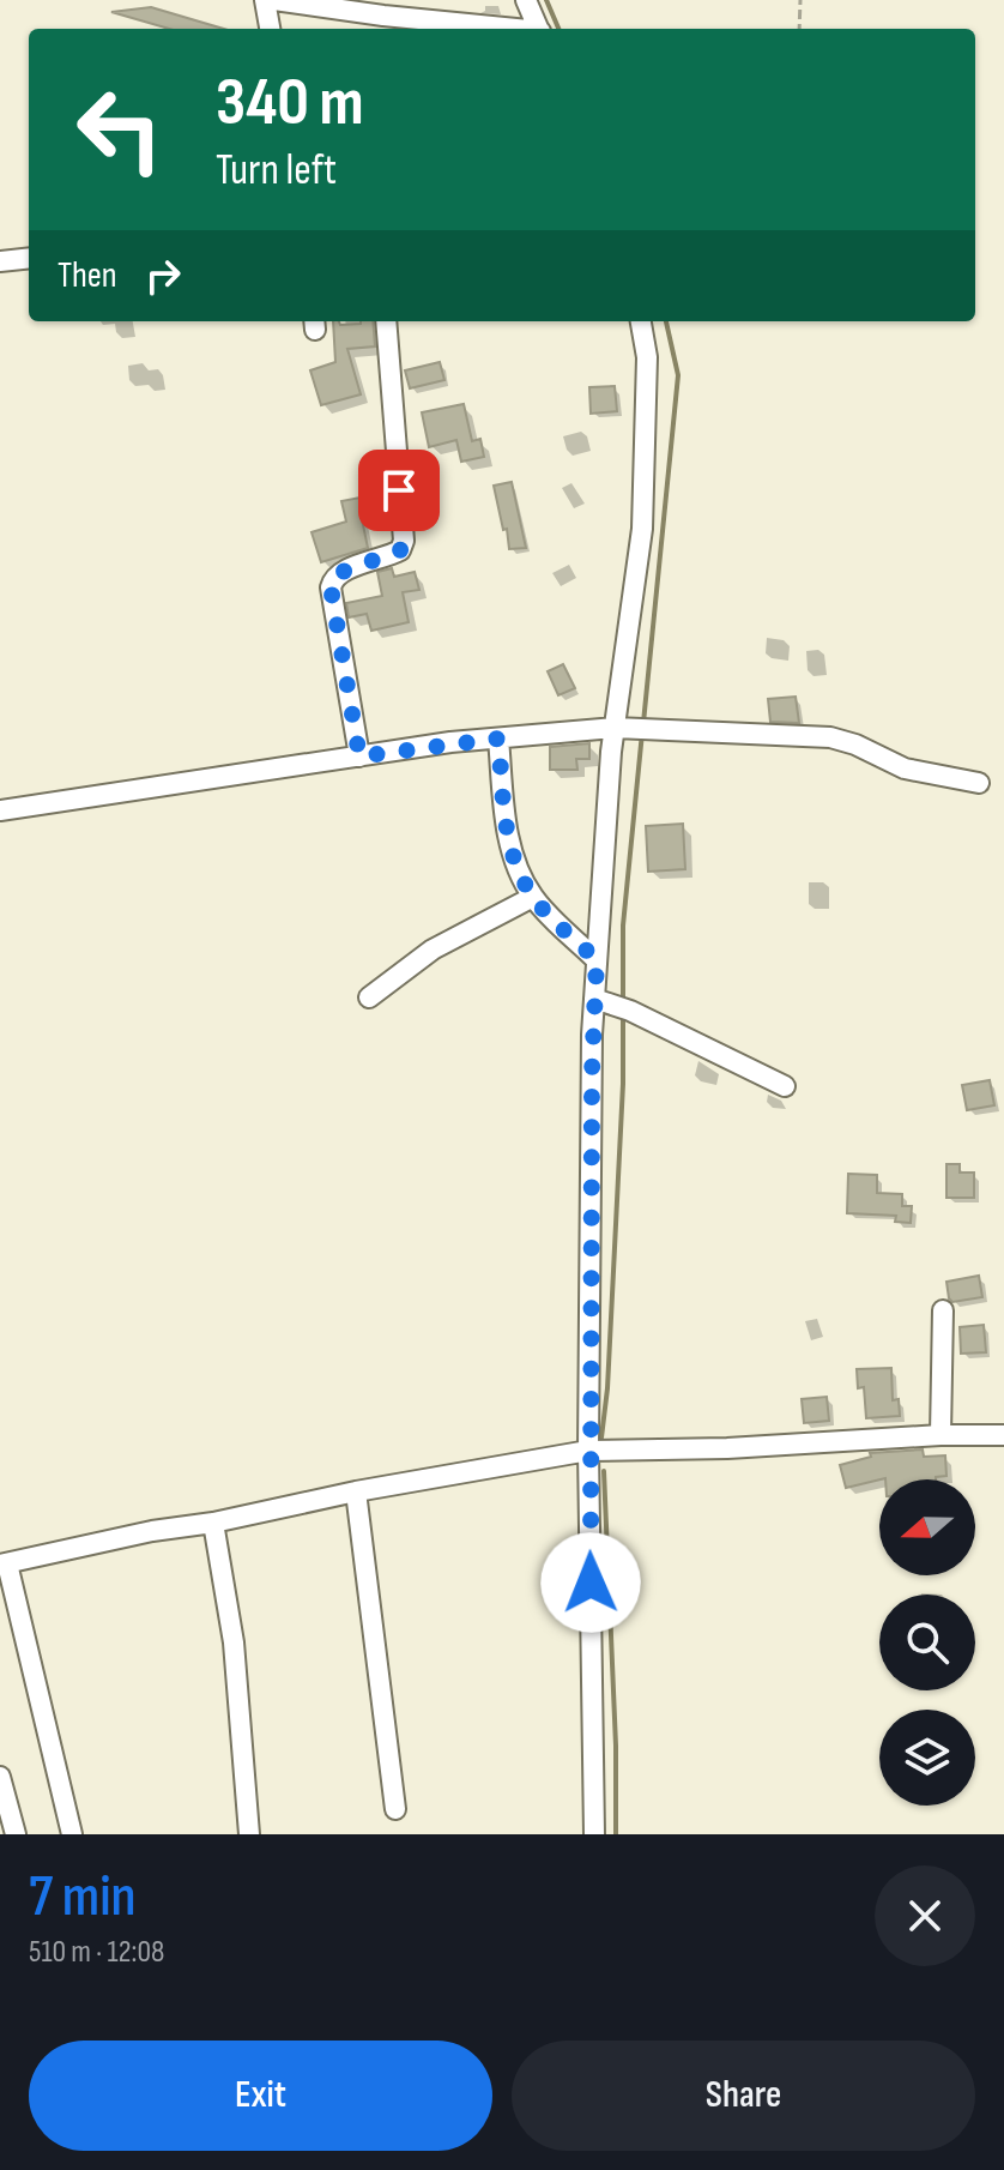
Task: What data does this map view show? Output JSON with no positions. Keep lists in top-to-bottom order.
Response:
{
  "north": "left",
  "page": {
    "turn": ["340 m", "Turn left"],
    "then": "Then",
    "heading": ["7 min", "510 m · 12:08"],
    "buttons": ["Exit", "Share"]
  }
}
